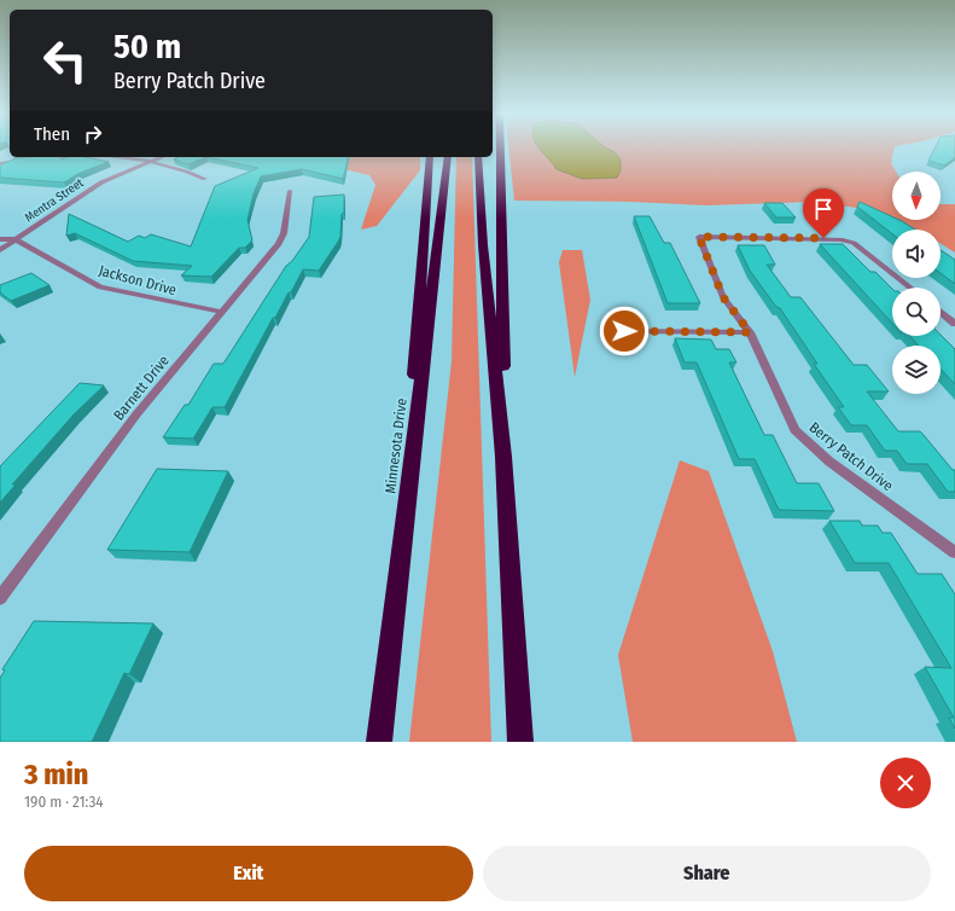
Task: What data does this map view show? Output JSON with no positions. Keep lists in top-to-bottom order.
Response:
{
  "streets": {
    "highway": ["Minnesota Drive"],
    "street": [
      "Mentra Street",
      "Jackson Drive",
      "Barnett Drive",
      "Berry Patch Drive"
    ]
  },
  "crossings": [
    ["Mentra Street", "Jackson Drive"],
    ["Jackson Drive", "Barnett Drive"]
  ],
  "north": "bottom",
  "page": {
    "turn": ["50 m", "Berry Patch Drive"],
    "then": "Then",
    "heading": ["3 min", "190 m · 21:34"],
    "buttons": ["Exit", "Share"]
  }
}
